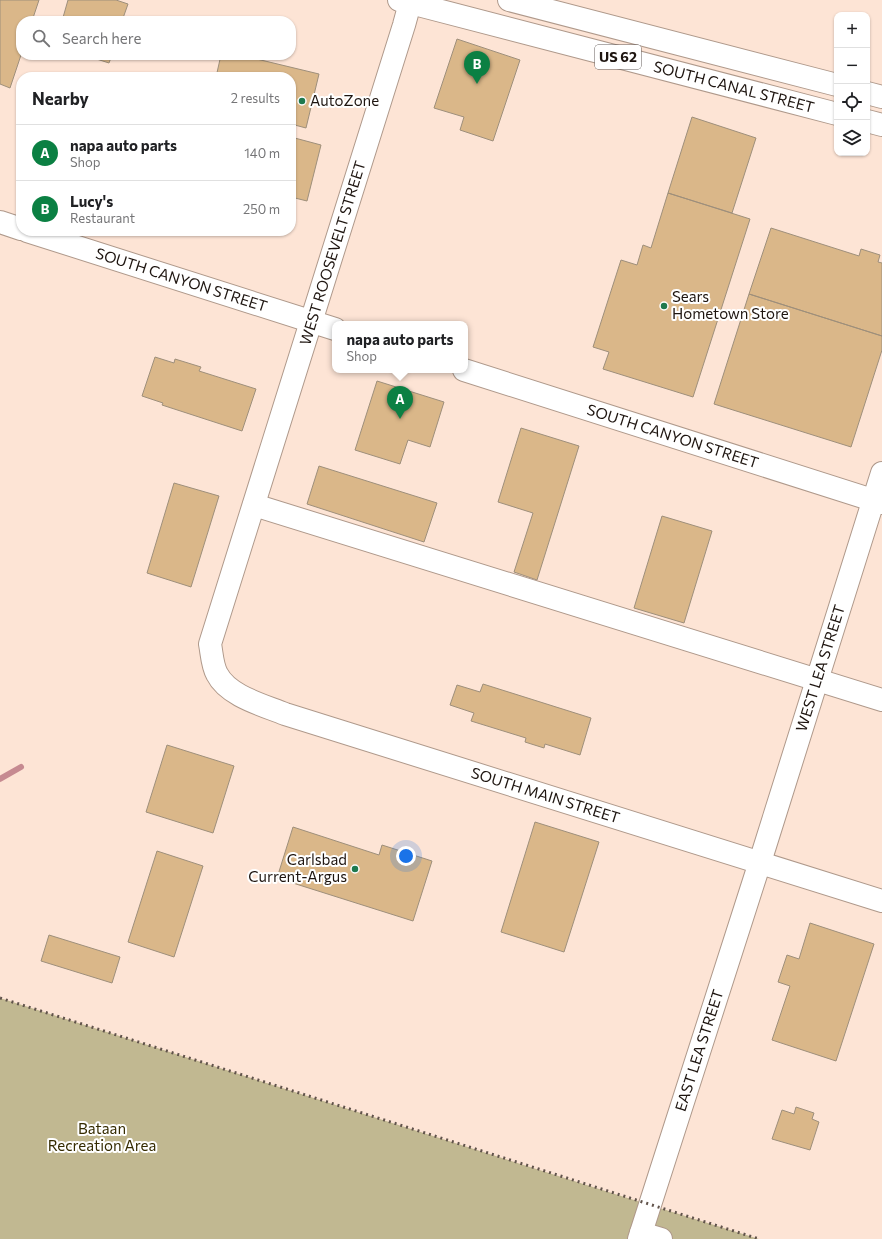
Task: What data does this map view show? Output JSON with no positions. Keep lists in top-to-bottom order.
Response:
{
  "streets": {
    "main road": [
      "US 62",
      "SOUTH CANAL STREET",
      "WEST ROOSEVELT STREET",
      "SOUTH CANYON STREET",
      "WEST LEA STREET",
      "SOUTH MAIN STREET",
      "EAST LEA STREET"
    ]
  },
  "crossings": [
    ["SOUTH CANAL STREET", "WEST ROOSEVELT STREET"],
    ["WEST ROOSEVELT STREET", "SOUTH CANYON STREET"],
    ["WEST ROOSEVELT STREET", "SOUTH MAIN STREET"],
    ["SOUTH CANYON STREET", "WEST LEA STREET"],
    ["WEST LEA STREET", "SOUTH MAIN STREET"],
    ["WEST LEA STREET", "EAST LEA STREET"],
    ["SOUTH MAIN STREET", "EAST LEA STREET"]
  ],
  "parks": ["Bataan Recreation Area"],
  "places": ["AutoZone", "Sears Hometown Store", "Carlsbad Current-Argus"],
  "page": {
    "map_buttons": ["+", "−"],
    "search": "Search here",
    "pins": ["B", "A"],
    "heading": ["Nearby", "2 results"],
    "list": [
      {
        "mark": "A",
        "name": "napa auto parts",
        "note": "Shop",
        "value": "140 m"
      },
      {
        "mark": "B",
        "name": "Lucy's",
        "note": "Restaurant",
        "value": "250 m"
      }
    ],
    "popup": ["napa auto parts", "Shop"]
  }
}
